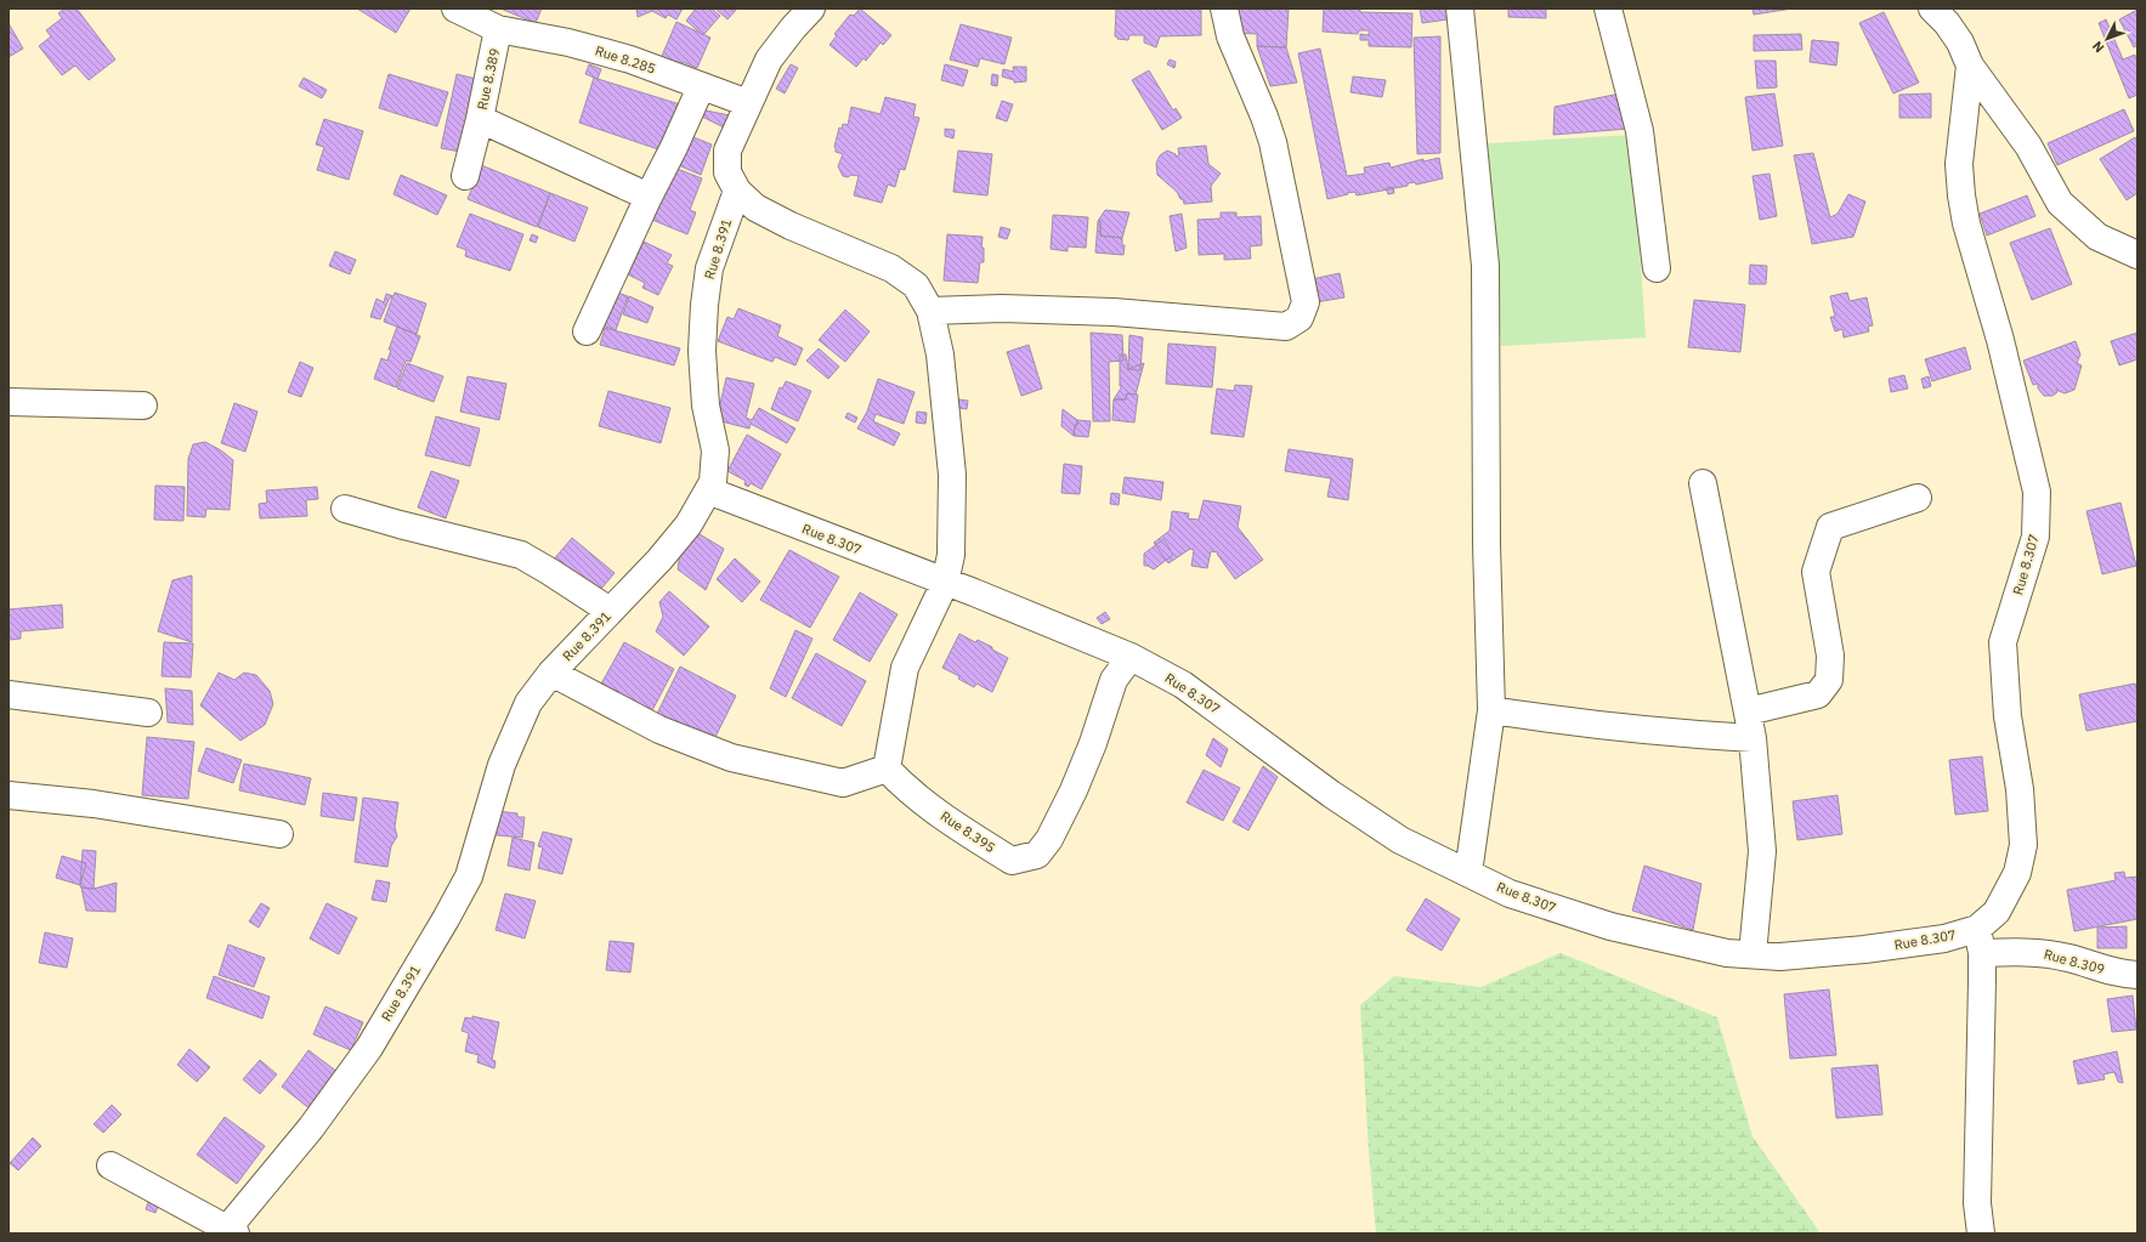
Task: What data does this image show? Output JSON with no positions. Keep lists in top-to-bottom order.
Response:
{
  "streets": {
    "street": [
      "Rue 8.285",
      "Rue 8.389",
      "Rue 8.391",
      "Rue 8.307",
      "Rue 8.395",
      "Rue 8.309"
    ]
  },
  "crossings": [
    ["Rue 8.285", "Rue 8.389"],
    ["Rue 8.391", "Rue 8.307"],
    ["Rue 8.307", "Rue 8.395"],
    ["Rue 8.307", "Rue 8.309"]
  ],
  "north": "bottom left"
}
